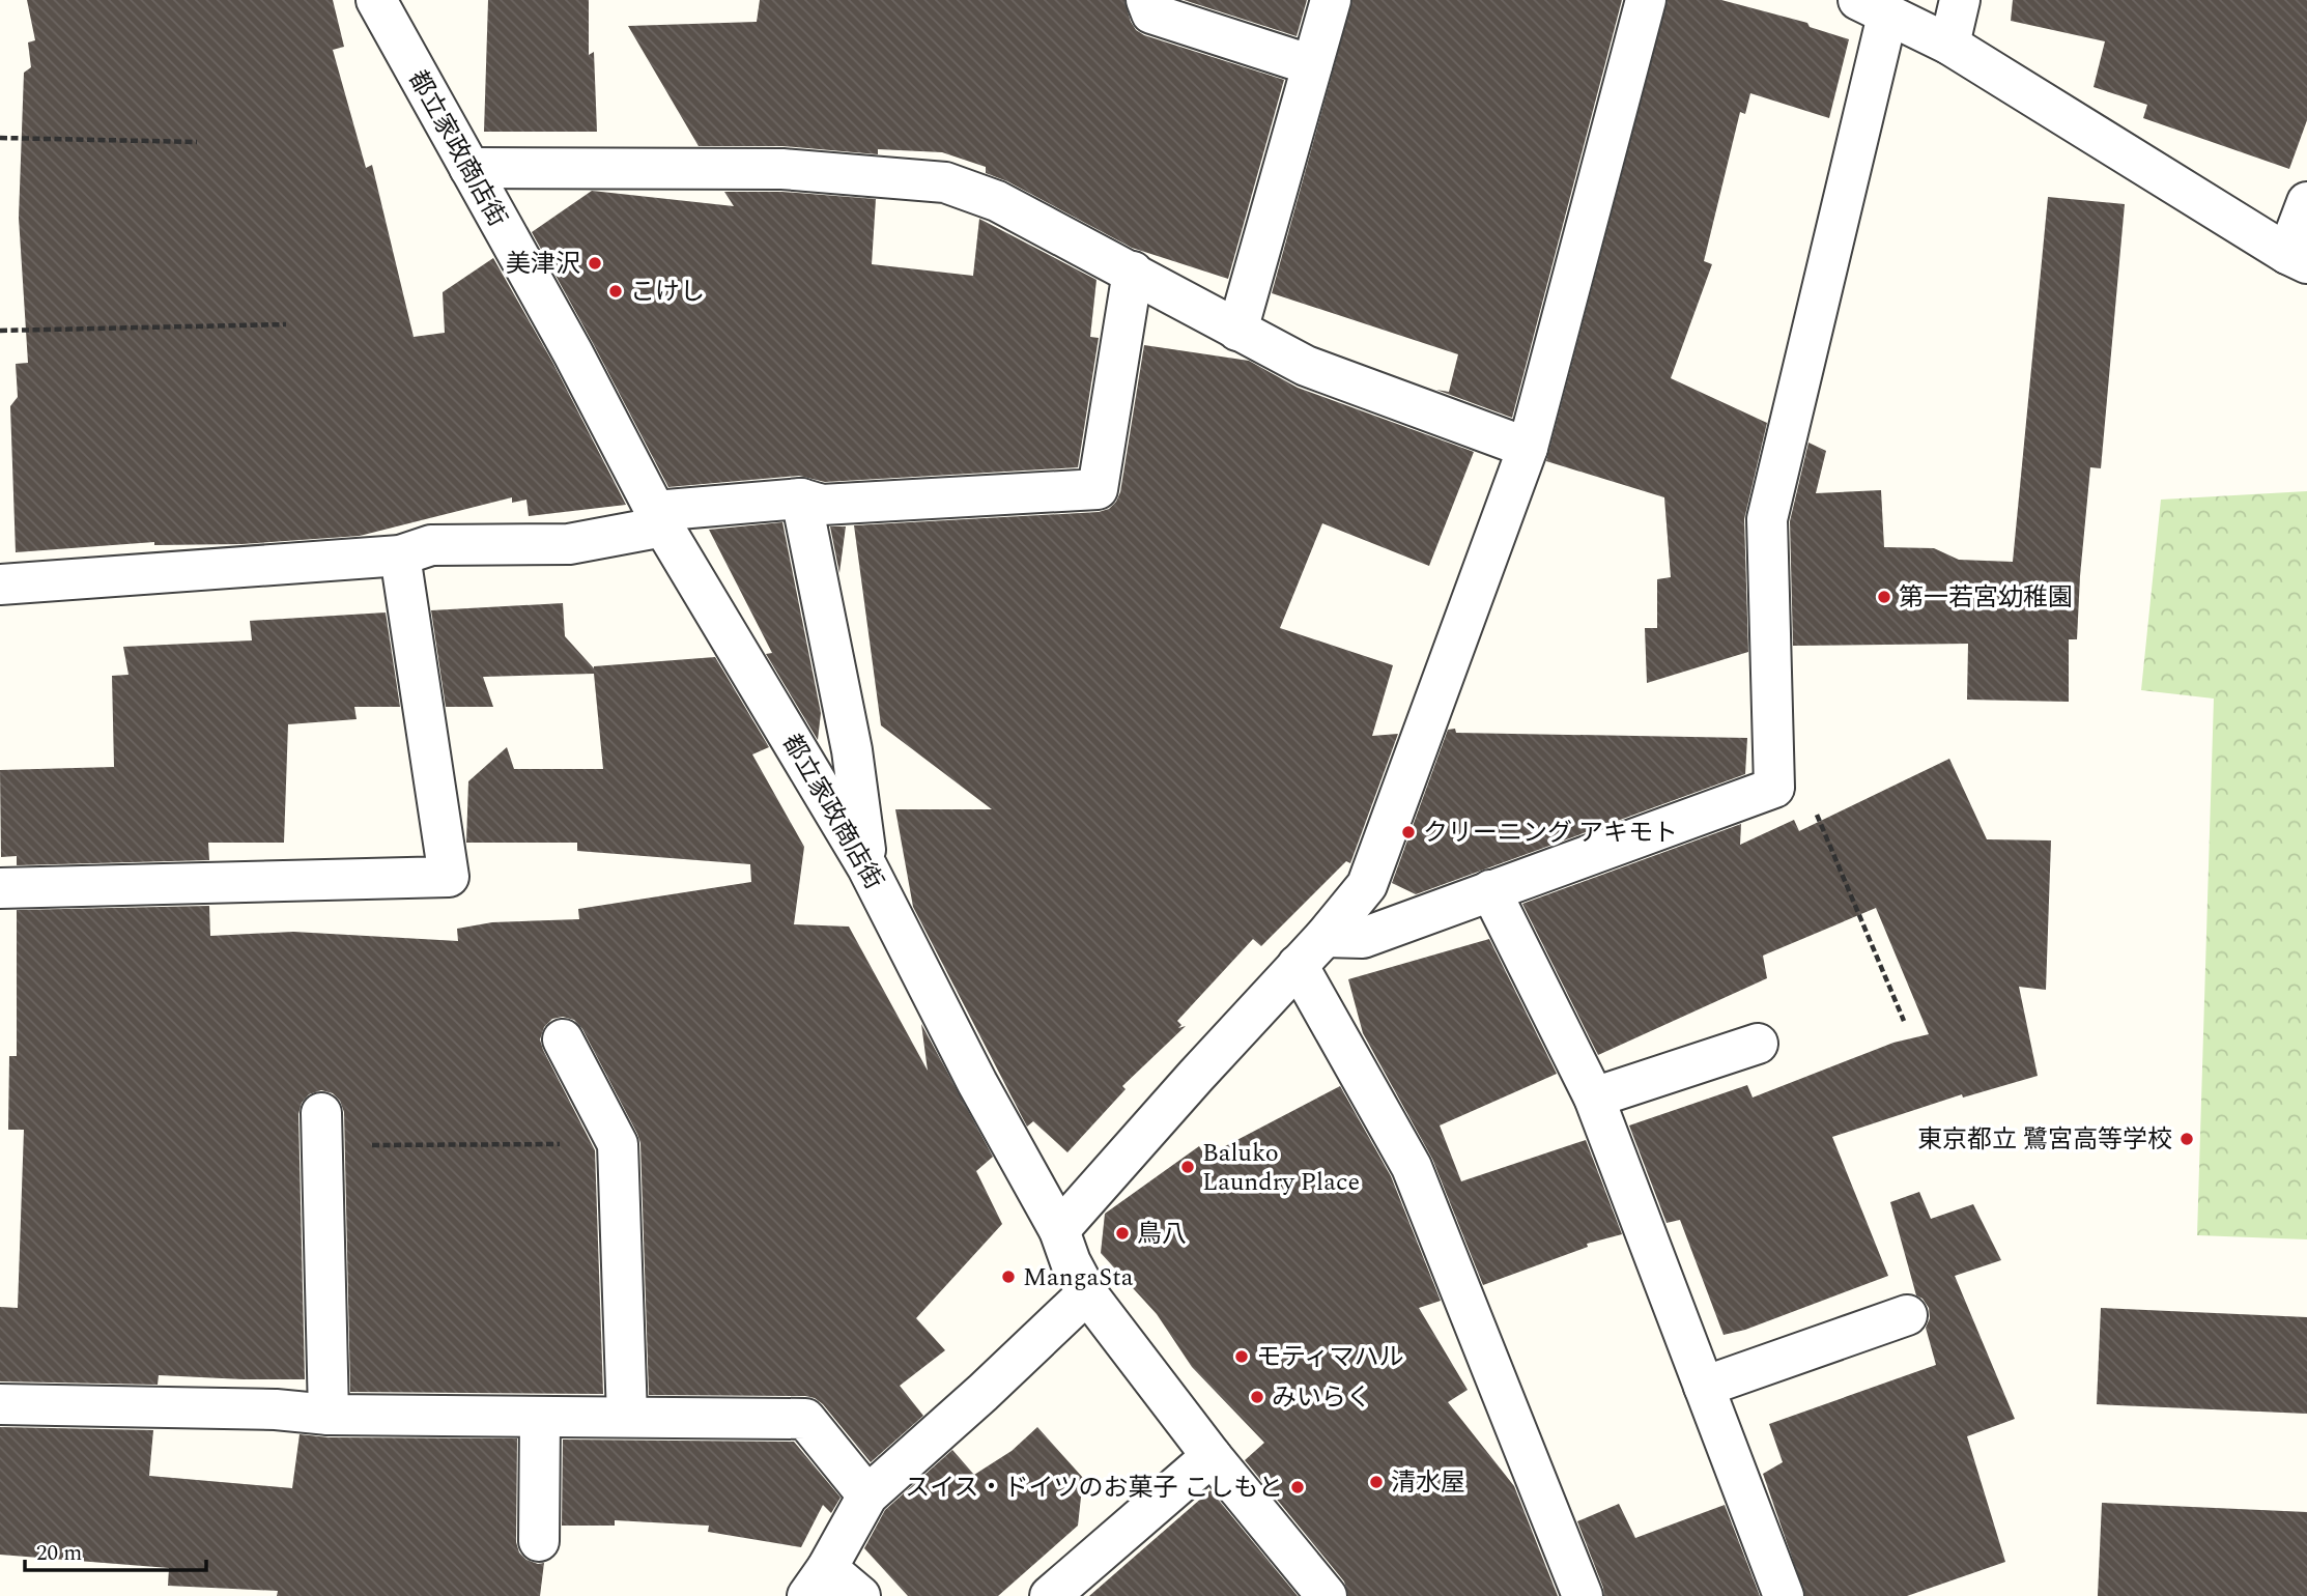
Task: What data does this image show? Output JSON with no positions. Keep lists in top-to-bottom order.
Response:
{
  "streets": {
    "street": ["都立家政商店街"]
  },
  "places": [
    "美津沢",
    "こけし",
    "第一若宮幼稚園",
    "クリーニング アキモト",
    "東京都立 鷺宮高等学校",
    "Baluko Laundry Place",
    "鳥八",
    "MangaSta",
    "モティマハル",
    "みいらく",
    "清水屋",
    "スイス・ドイツのお菓子 こしもと"
  ],
  "scale_bar": "20 m"
}
